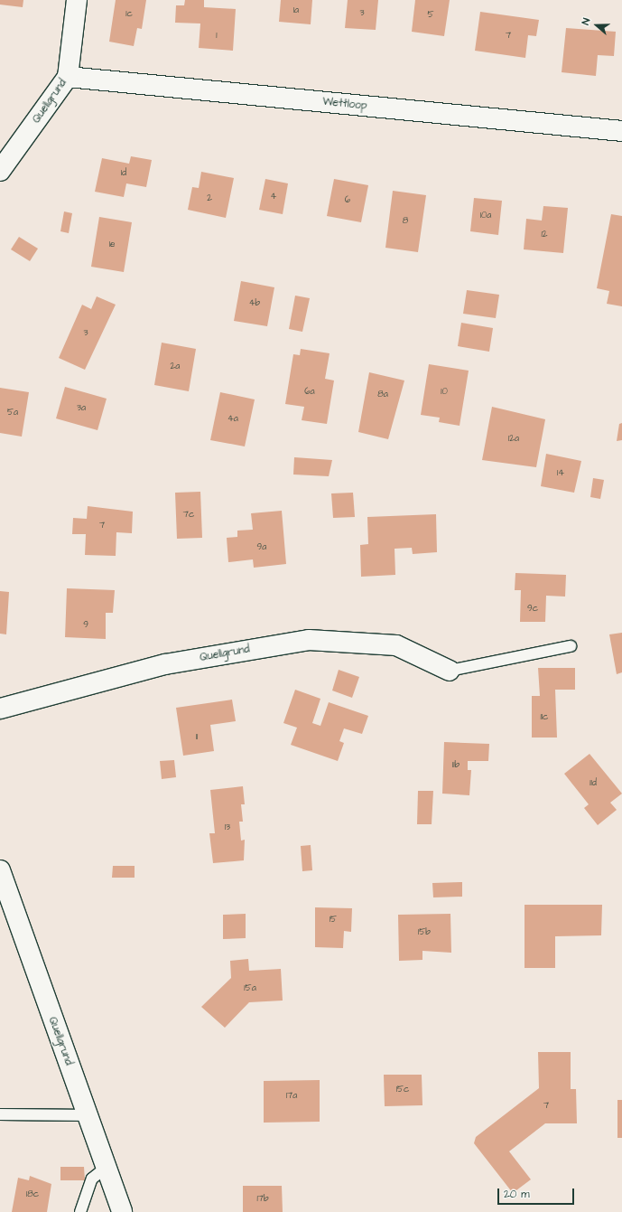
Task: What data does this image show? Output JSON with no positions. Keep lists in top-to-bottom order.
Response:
{
  "streets": {
    "street": ["Quellgrund", "Wettloop"]
  },
  "crossings": [
    ["Quellgrund", "Wettloop"]
  ],
  "house_numbers": [
    "1a",
    "3",
    "1c",
    "5",
    "1",
    "7",
    "1d",
    "4",
    "2",
    "6",
    "10a",
    "8",
    "12",
    "1e",
    "4b",
    "3",
    "2a",
    "6a",
    "10",
    "8a",
    "3a",
    "5a",
    "4a",
    "12a",
    "14",
    "7c",
    "7",
    "9a",
    "9c",
    "9",
    "11c",
    "11",
    "11b",
    "11d",
    "13",
    "15",
    "15b",
    "15a",
    "15c",
    "17a",
    "7",
    "18c",
    "17b"
  ],
  "scale_bar": "20 m",
  "north": "left"
}
